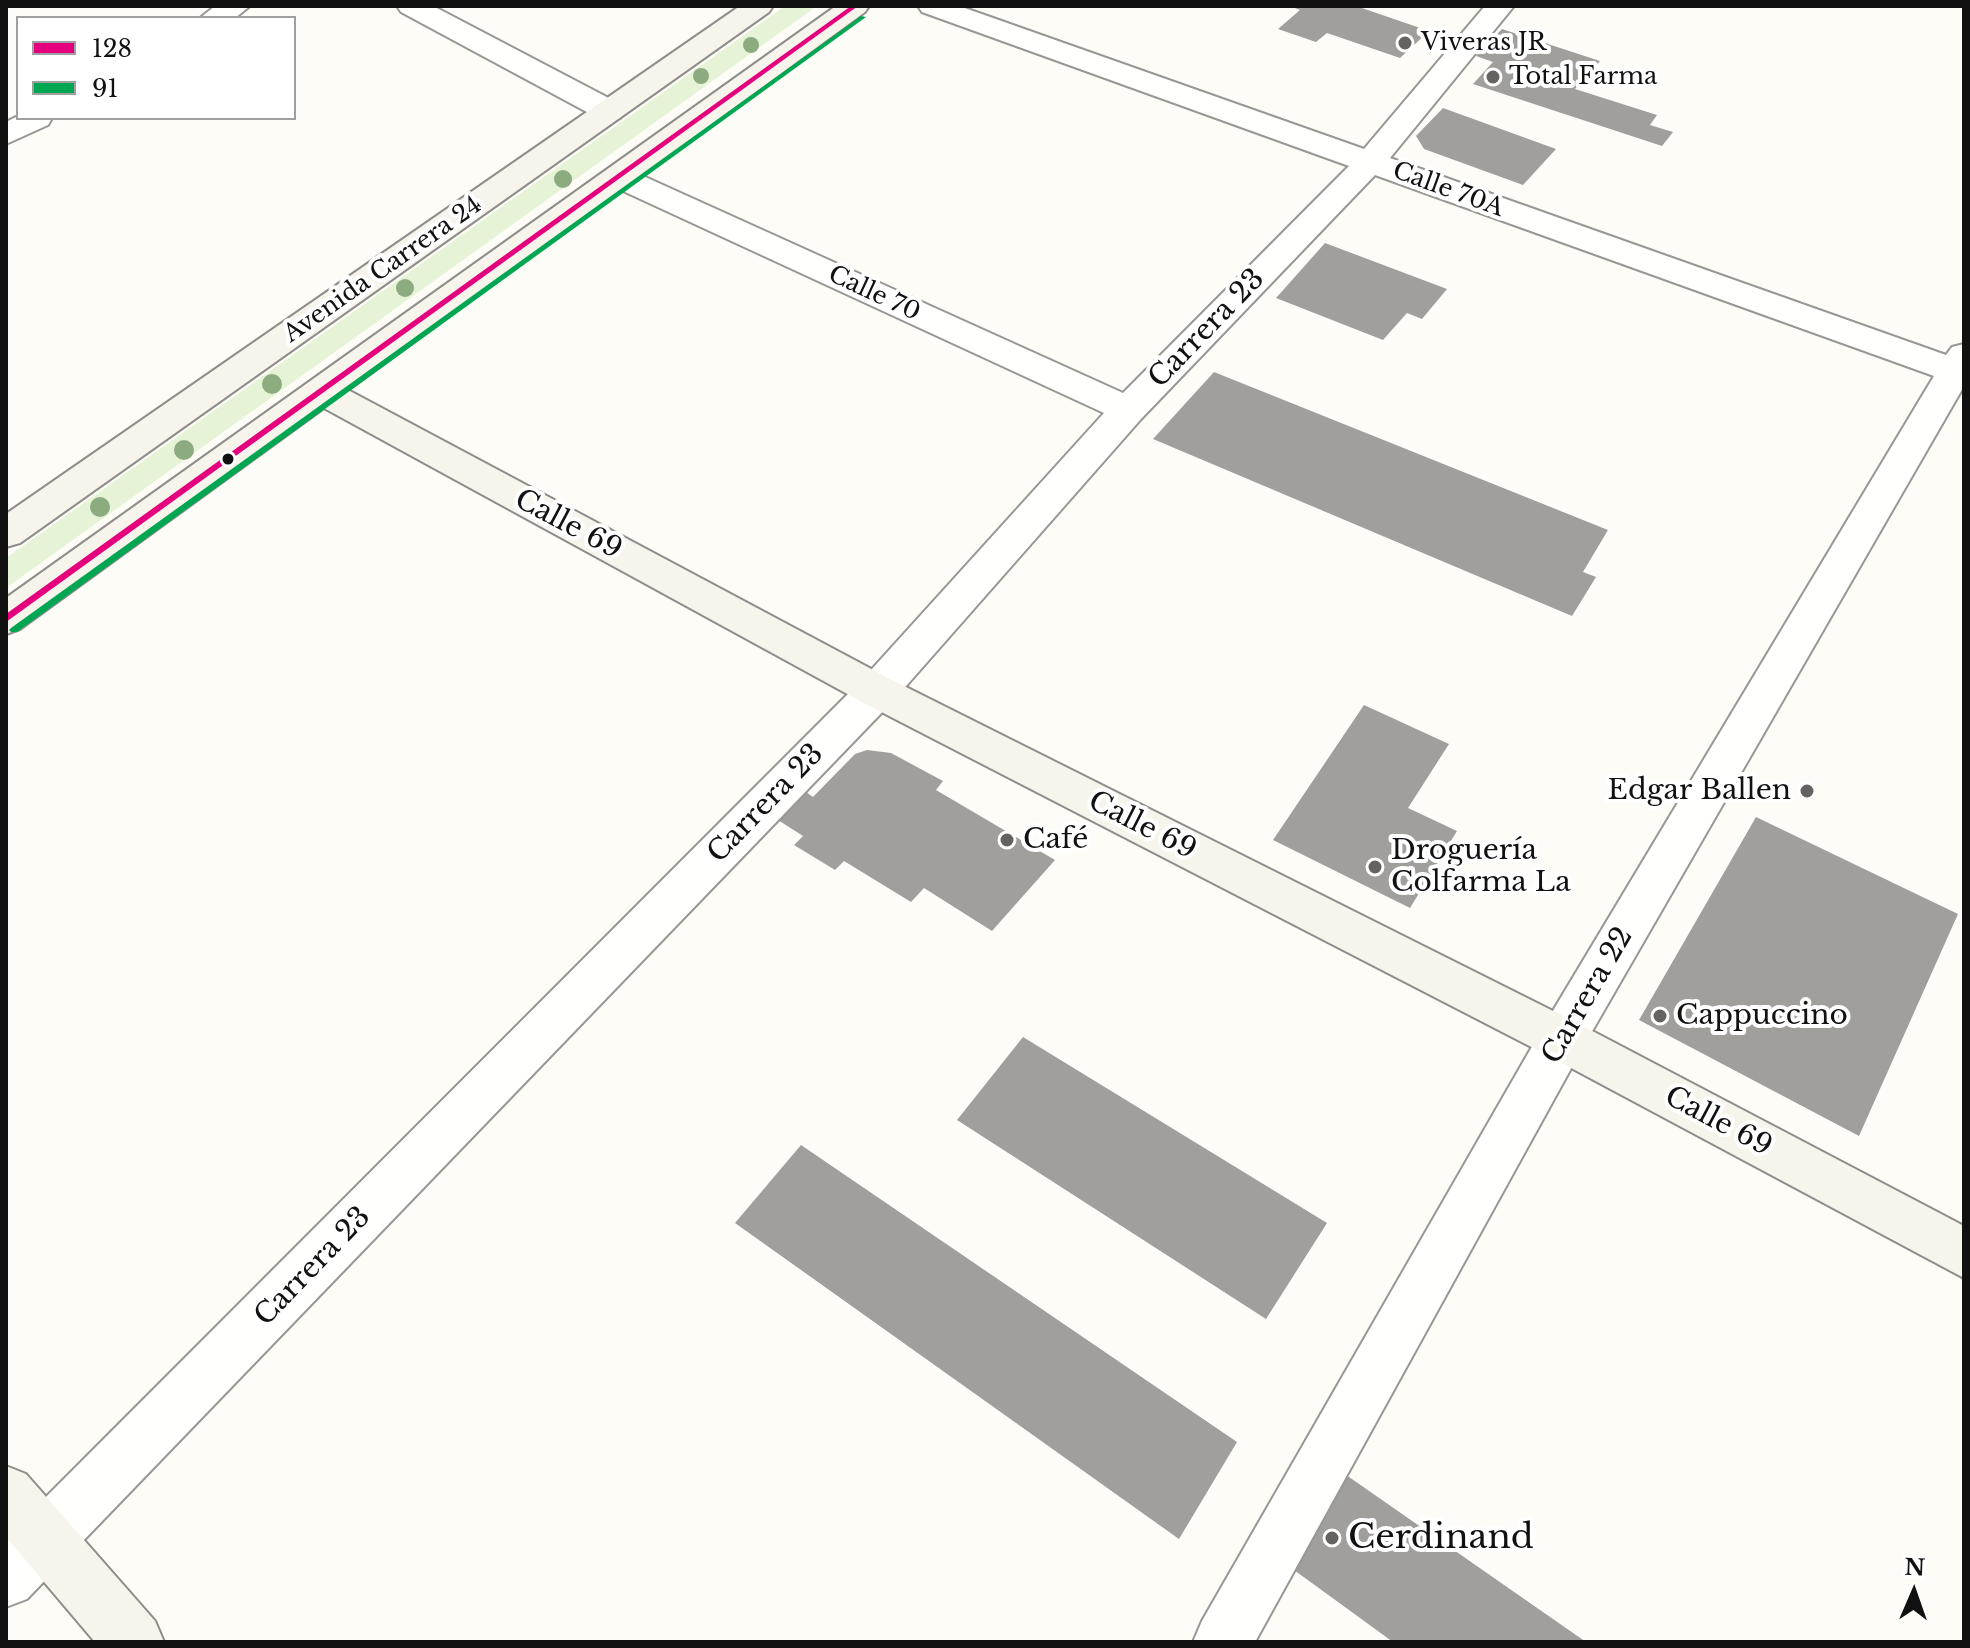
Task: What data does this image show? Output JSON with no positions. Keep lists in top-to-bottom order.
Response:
{
  "streets": {
    "main road": ["Avenida Carrera 24", "Calle 69"],
    "street": [
      "Calle 70A",
      "Calle 70",
      "Carrera 23",
      "Carrera 22"
    ]
  },
  "crossings": [
    ["Calle 70A", "Carrera 23"],
    ["Calle 70A", "Carrera 22"],
    ["Calle 70", "Carrera 23"],
    ["Carrera 23", "Calle 69"],
    ["Calle 69", "Carrera 22"]
  ],
  "places": [
    "Viveras JR",
    "Total Farma",
    "Edgar Ballen",
    "Café",
    "Droguería Colfarma La",
    "Cappuccino",
    "Cerdinand"
  ],
  "lines": ["transit line 128", "transit line 91"],
  "legend": ["128", "91"],
  "north": "top"
}
